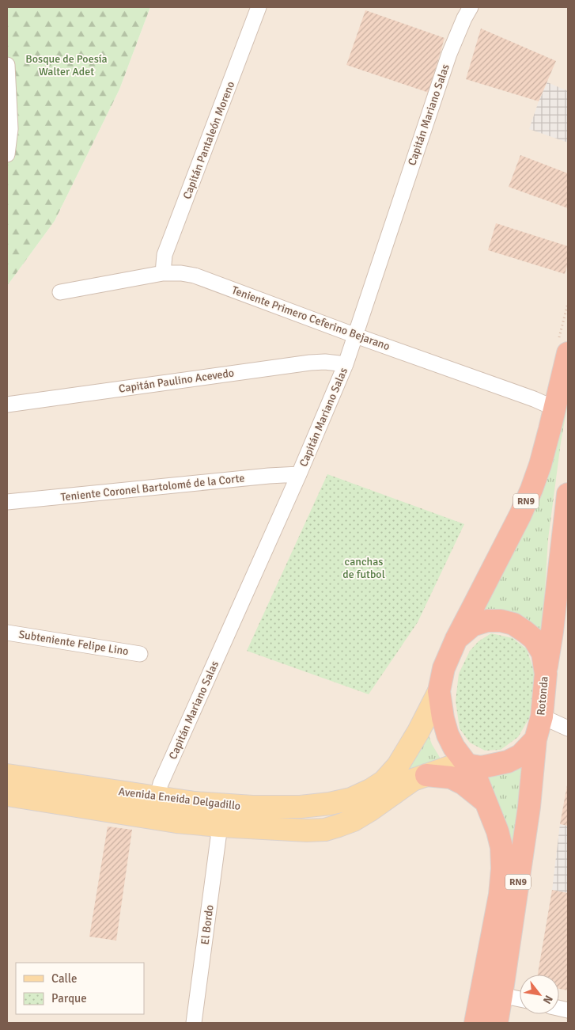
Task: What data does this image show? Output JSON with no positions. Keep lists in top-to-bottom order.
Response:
{
  "streets": {
    "highway": ["RN9", "Rotonda"],
    "main road": ["Avenida Eneida Delgadillo"],
    "street": [
      "Capitán Mariano Salas",
      "Capitán Pantaleón Moreno",
      "Teniente Primero Ceferino Bejarano",
      "Capitán Paulino Acevedo",
      "Teniente Coronel Bartolomé de la Corte",
      "Subteniente Felipe Lino",
      "El Bordo"
    ]
  },
  "crossings": [
    ["Capitán Mariano Salas", "Teniente Primero Ceferino Bejarano"],
    ["Capitán Mariano Salas", "Capitán Paulino Acevedo"],
    ["Capitán Mariano Salas", "Teniente Coronel Bartolomé de la Corte"],
    ["Capitán Mariano Salas", "Avenida Eneida Delgadillo"],
    ["Capitán Pantaleón Moreno", "Teniente Primero Ceferino Bejarano"],
    ["Teniente Primero Ceferino Bejarano", "RN9"],
    ["RN9", "Rotonda"],
    ["RN9", "Avenida Eneida Delgadillo"],
    ["Rotonda", "Avenida Eneida Delgadillo"],
    ["Avenida Eneida Delgadillo", "El Bordo"]
  ],
  "parks": ["Bosque de Poesía Walter Adet", "canchas de futbol"],
  "legend": ["Calle", "Parque"],
  "north": "bottom right"
}
